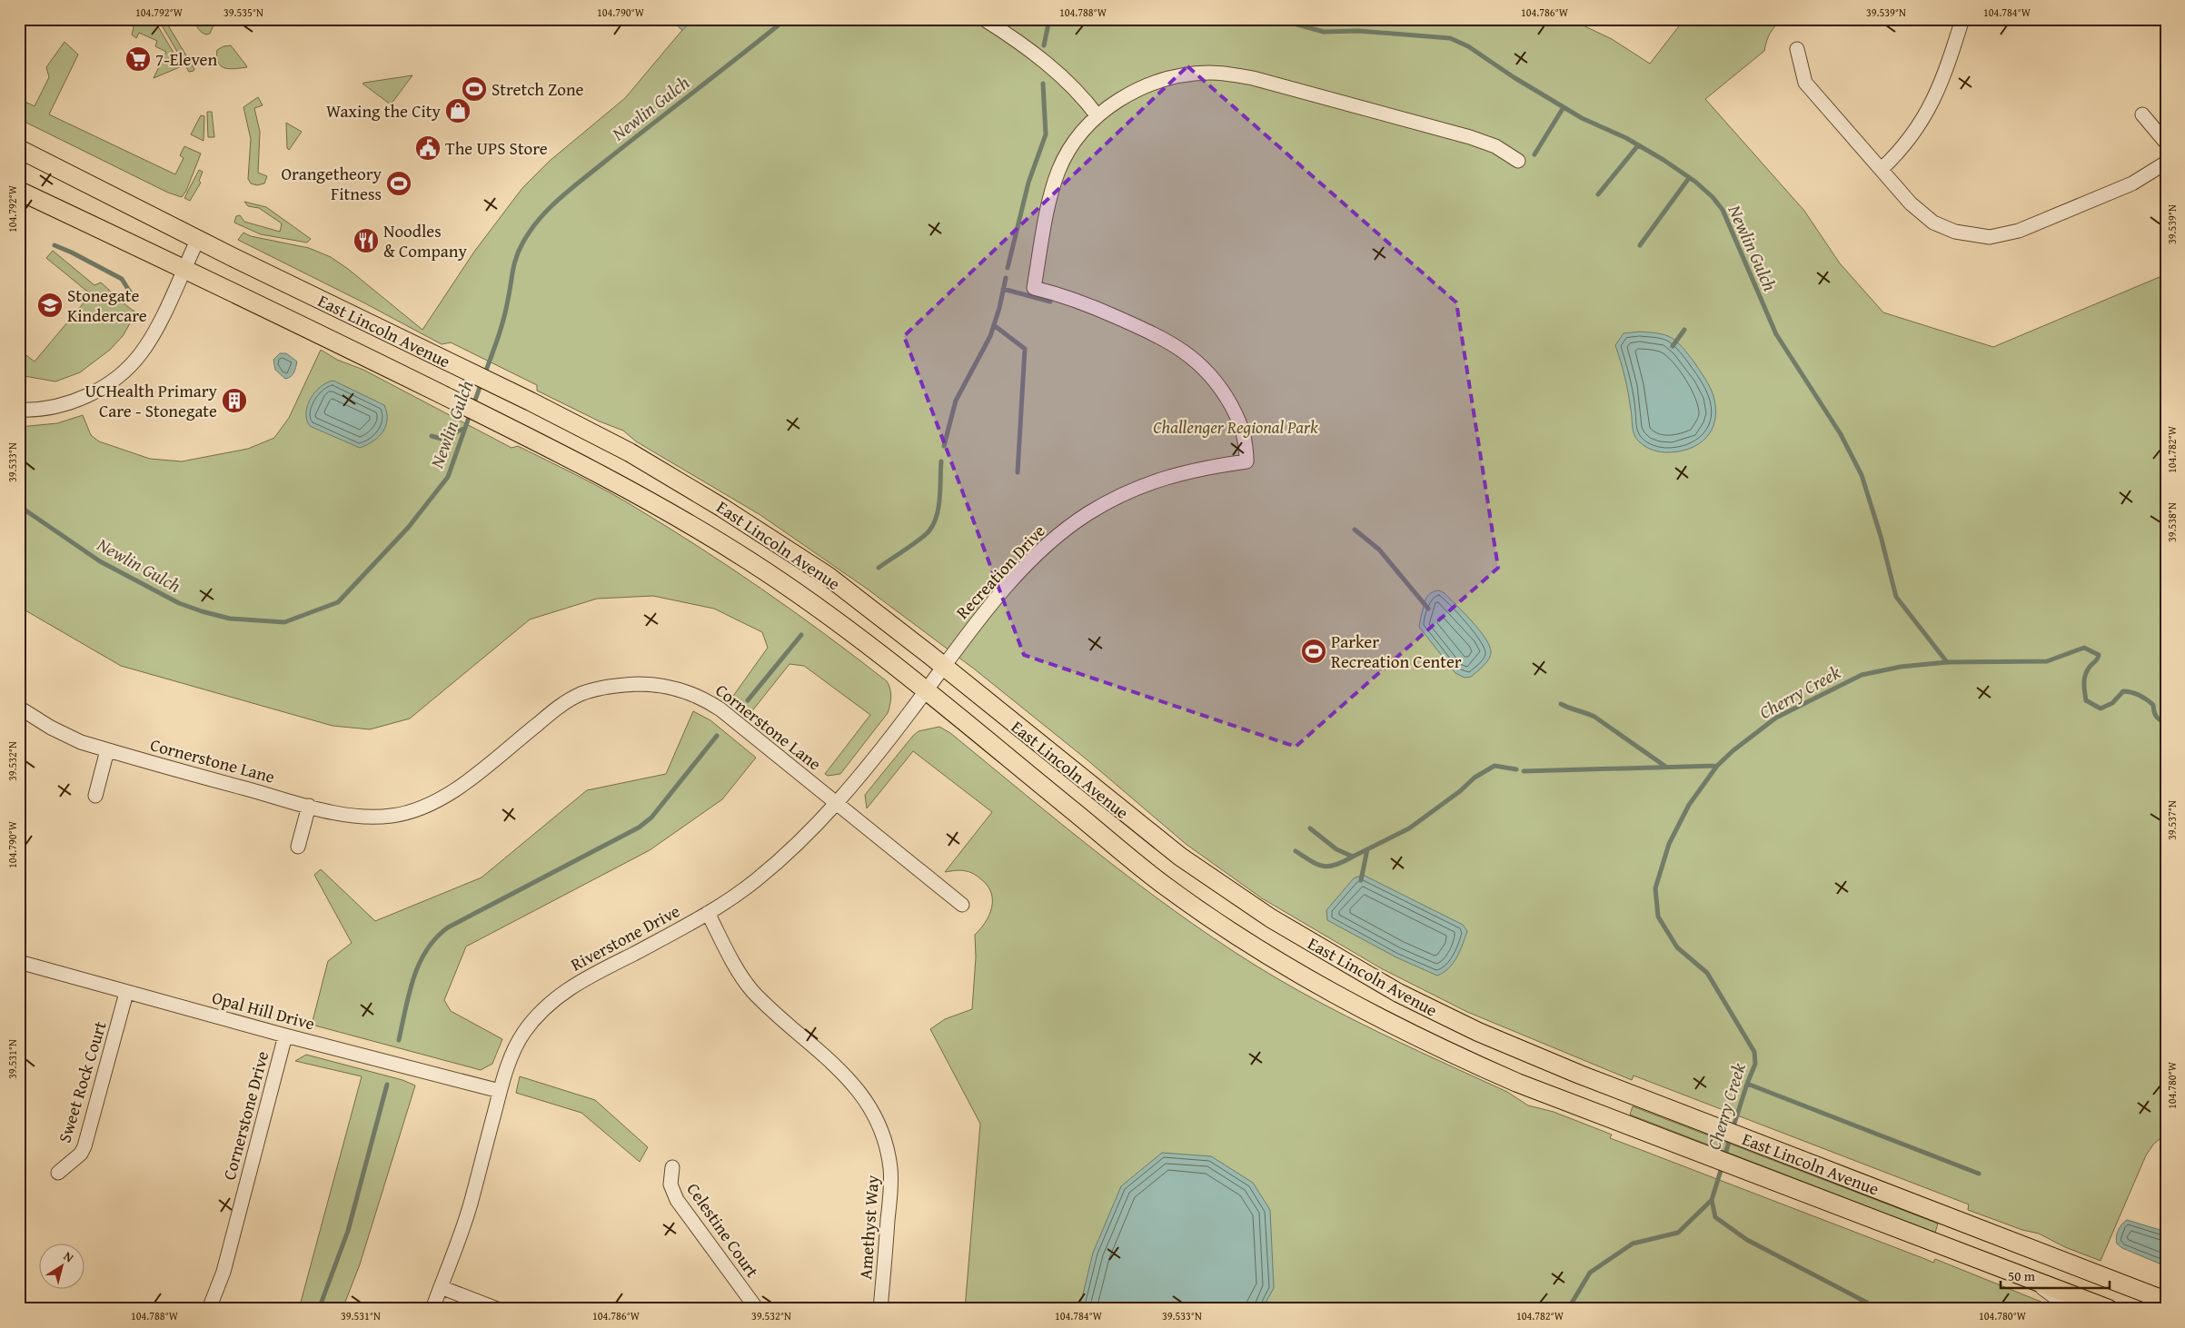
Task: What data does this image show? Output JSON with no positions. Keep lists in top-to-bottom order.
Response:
{
  "streets": {
    "main road": ["East Lincoln Avenue"],
    "street": [
      "Recreation Drive",
      "Cornerstone Lane",
      "Riverstone Drive",
      "Opal Hill Drive",
      "Sweet Rock Court",
      "Cornerstone Drive",
      "Amethyst Way",
      "Celestine Court"
    ]
  },
  "crossings": [
    ["East Lincoln Avenue", "Recreation Drive"],
    ["East Lincoln Avenue", "Riverstone Drive"],
    ["Recreation Drive", "Riverstone Drive"],
    ["Cornerstone Lane", "Riverstone Drive"],
    ["Riverstone Drive", "Opal Hill Drive"],
    ["Riverstone Drive", "Amethyst Way"],
    ["Opal Hill Drive", "Sweet Rock Court"],
    ["Opal Hill Drive", "Cornerstone Drive"]
  ],
  "water": ["Newlin Gulch", "Cherry Creek"],
  "parks": ["Challenger Regional Park"],
  "places": {
    "supermarket": ["7-Eleven"],
    "sports": ["Stretch Zone", "Orangetheory Fitness", "Parker Recreation Center"],
    "shop": ["Waxing the City"],
    "public building": ["The UPS Store"],
    "restaurant": ["Noodles & Company"],
    "school or university": ["Stonegate Kindercare"],
    "building": ["UCHealth Primary Care - Stonegate"]
  },
  "scale_bar": "50 m",
  "north": "top right",
  "coordinates": [
    "104.792°W",
    "39.535°N",
    "104.790°W",
    "104.788°W",
    "104.786°W",
    "39.539°N",
    "104.784°W",
    "104.782°W",
    "39.533°N",
    "39.538°N",
    "39.532°N",
    "39.537°N",
    "39.531°N",
    "104.780°W"
  ]
}
